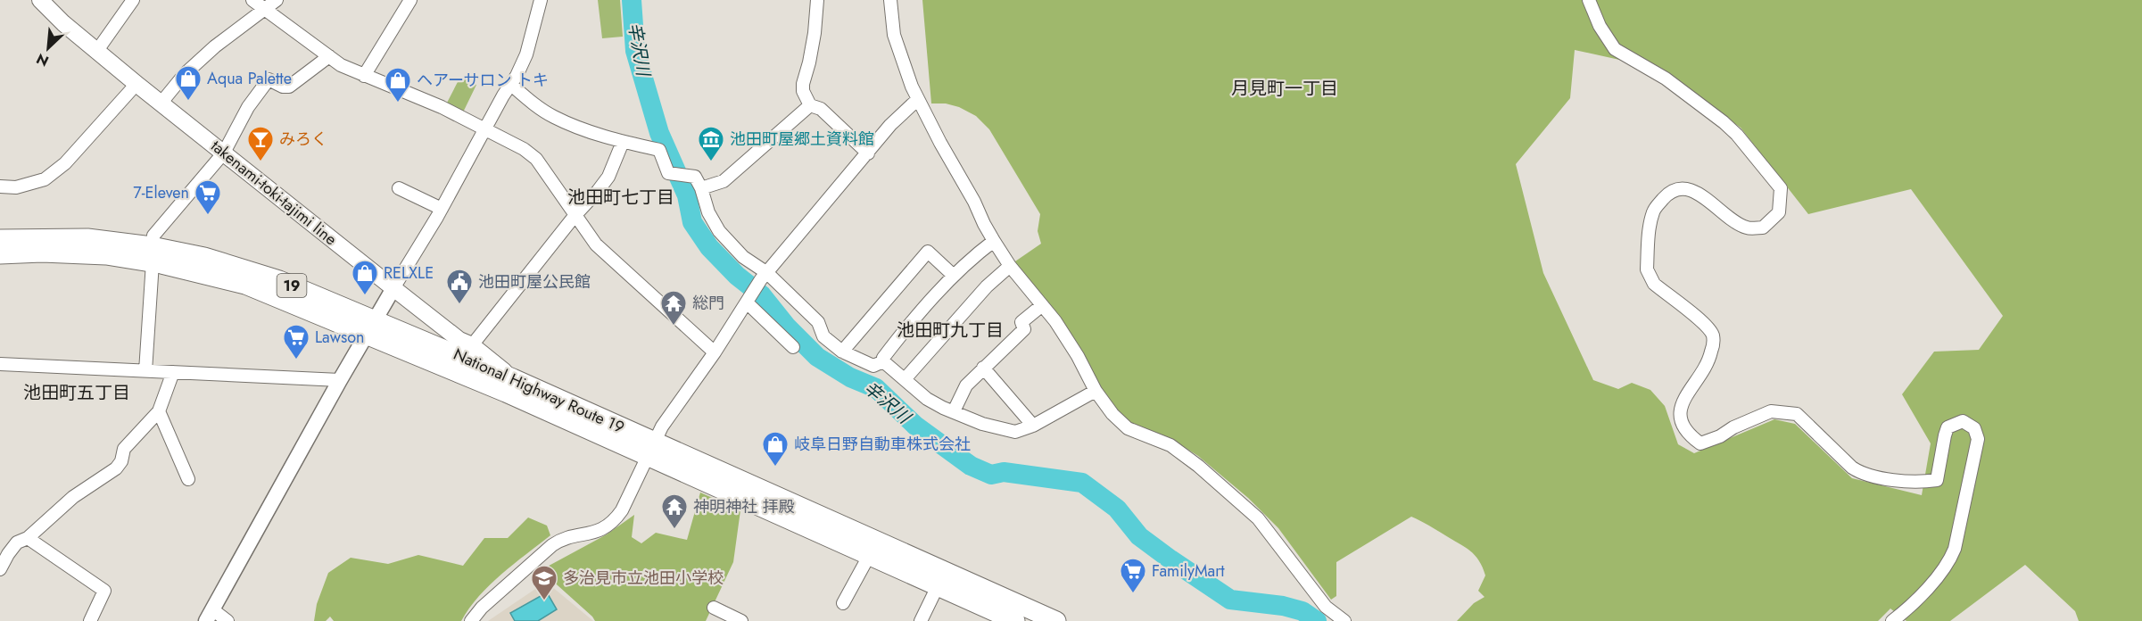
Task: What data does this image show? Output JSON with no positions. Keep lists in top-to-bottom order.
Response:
{
  "streets": {
    "highway": ["19", "National Highway Route 19"],
    "main road": ["takenami-toki-tajimi line"]
  },
  "crossings": [
    ["takenami-toki-tajimi line", "National Highway Route 19"]
  ],
  "districts": [
    "月見町一丁目",
    "池田町七丁目",
    "池田町九丁目",
    "池田町五丁目"
  ],
  "water": ["辛沢川"],
  "places": {
    "shop": [
      "Aqua Palette",
      "ヘアーサロン トキ",
      "RELXLE",
      "岐阜日野自動車株式会社"
    ],
    "bar": ["みろく"],
    "museum": ["池田町屋郷土資料館"],
    "supermarket": ["7-Eleven", "Lawson", "FamilyMart"],
    "public building": ["池田町屋公民館"],
    "temple": ["総門", "神明神社 拝殿"],
    "school or university": ["多治見市立池田小学校"]
  },
  "north": "bottom left"
}
